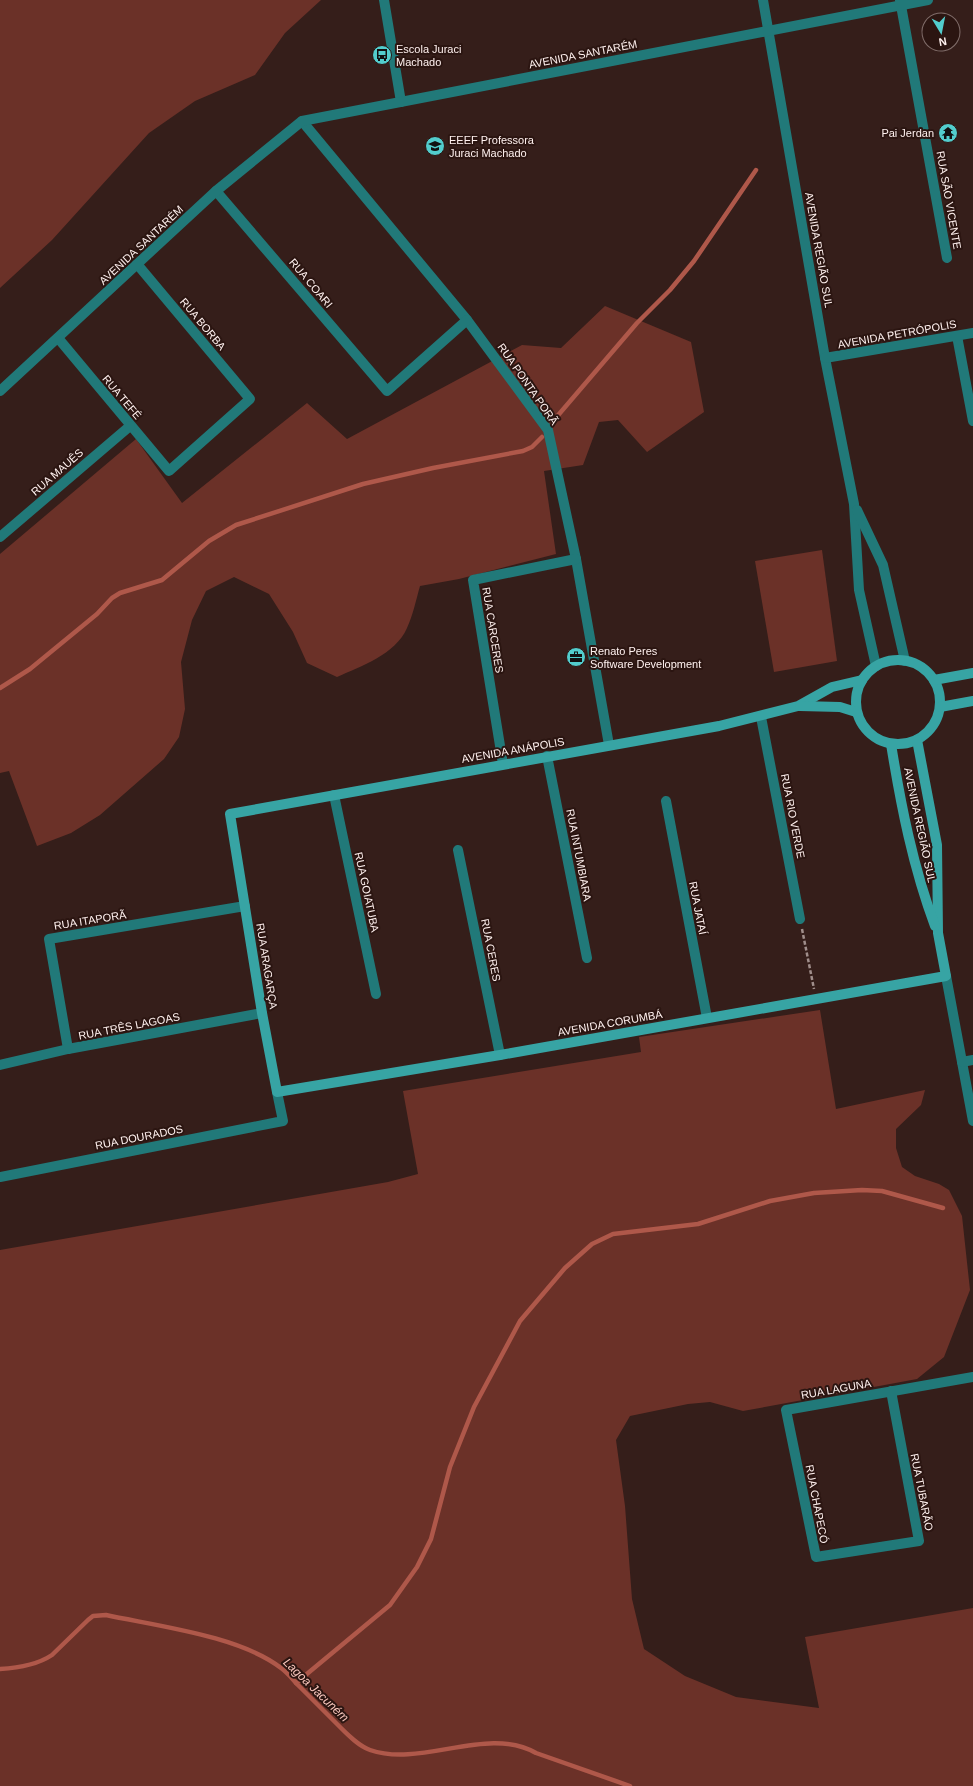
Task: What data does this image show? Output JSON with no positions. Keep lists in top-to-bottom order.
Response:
{
  "streets": {
    "street": [
      "AVENIDA SANTARÉM",
      "RUA SÃO VICENTE",
      "AVENIDA REGIÃO SUL",
      "RUA COARI",
      "RUA BORBA",
      "AVENIDA PETRÓPOLIS",
      "RUA PONTA PORÃ",
      "RUA TEFÉ",
      "RUA MAUÊS",
      "RUA CARCERES",
      "AVENIDA ANÁPOLIS",
      "RUA RIO VERDE",
      "RUA INTUMBIARA",
      "RUA GOIATUBA",
      "RUA JATAÍ",
      "RUA ITAPORÃ",
      "RUA CERES",
      "RUA ARAGARÇA",
      "AVENIDA CORUMBÁ",
      "RUA TRÊS LAGOAS",
      "RUA DOURADOS",
      "RUA LAGUNA",
      "RUA TUBARÃO",
      "RUA CHAPECÓ"
    ]
  },
  "crossings": [
    ["AVENIDA SANTARÉM", "RUA SÃO VICENTE"],
    ["AVENIDA SANTARÉM", "AVENIDA REGIÃO SUL"],
    ["AVENIDA SANTARÉM", "RUA COARI"],
    ["AVENIDA SANTARÉM", "RUA BORBA"],
    ["AVENIDA SANTARÉM", "RUA PONTA PORÃ"],
    ["AVENIDA SANTARÉM", "RUA TEFÉ"],
    ["AVENIDA REGIÃO SUL", "AVENIDA PETRÓPOLIS"],
    ["AVENIDA REGIÃO SUL", "AVENIDA ANÁPOLIS"],
    ["AVENIDA REGIÃO SUL", "AVENIDA CORUMBÁ"],
    ["RUA COARI", "RUA PONTA PORÃ"],
    ["RUA BORBA", "RUA TEFÉ"],
    ["RUA PONTA PORÃ", "RUA CARCERES"],
    ["RUA PONTA PORÃ", "AVENIDA ANÁPOLIS"],
    ["RUA TEFÉ", "RUA MAUÊS"],
    ["RUA CARCERES", "AVENIDA ANÁPOLIS"],
    ["AVENIDA ANÁPOLIS", "RUA RIO VERDE"],
    ["AVENIDA ANÁPOLIS", "RUA INTUMBIARA"],
    ["AVENIDA ANÁPOLIS", "RUA GOIATUBA"],
    ["AVENIDA ANÁPOLIS", "RUA ARAGARÇA"],
    ["RUA JATAÍ", "AVENIDA CORUMBÁ"],
    ["RUA ITAPORÃ", "RUA ARAGARÇA"],
    ["RUA ITAPORÃ", "RUA TRÊS LAGOAS"],
    ["RUA CERES", "AVENIDA CORUMBÁ"],
    ["RUA ARAGARÇA", "AVENIDA CORUMBÁ"],
    ["RUA ARAGARÇA", "RUA TRÊS LAGOAS"],
    ["RUA ARAGARÇA", "RUA DOURADOS"],
    ["RUA LAGUNA", "RUA TUBARÃO"],
    ["RUA LAGUNA", "RUA CHAPECÓ"],
    ["RUA TUBARÃO", "RUA CHAPECÓ"]
  ],
  "water": ["Lagoa Jacuném"],
  "places": {
    "bus stop": ["Escola Juraci Machado"],
    "temple": ["Pai Jerdan"],
    "school or university": ["EEEF Professora Juraci Machado"],
    "office": ["Renato Peres Software Development"]
  },
  "north": "bottom"
}
